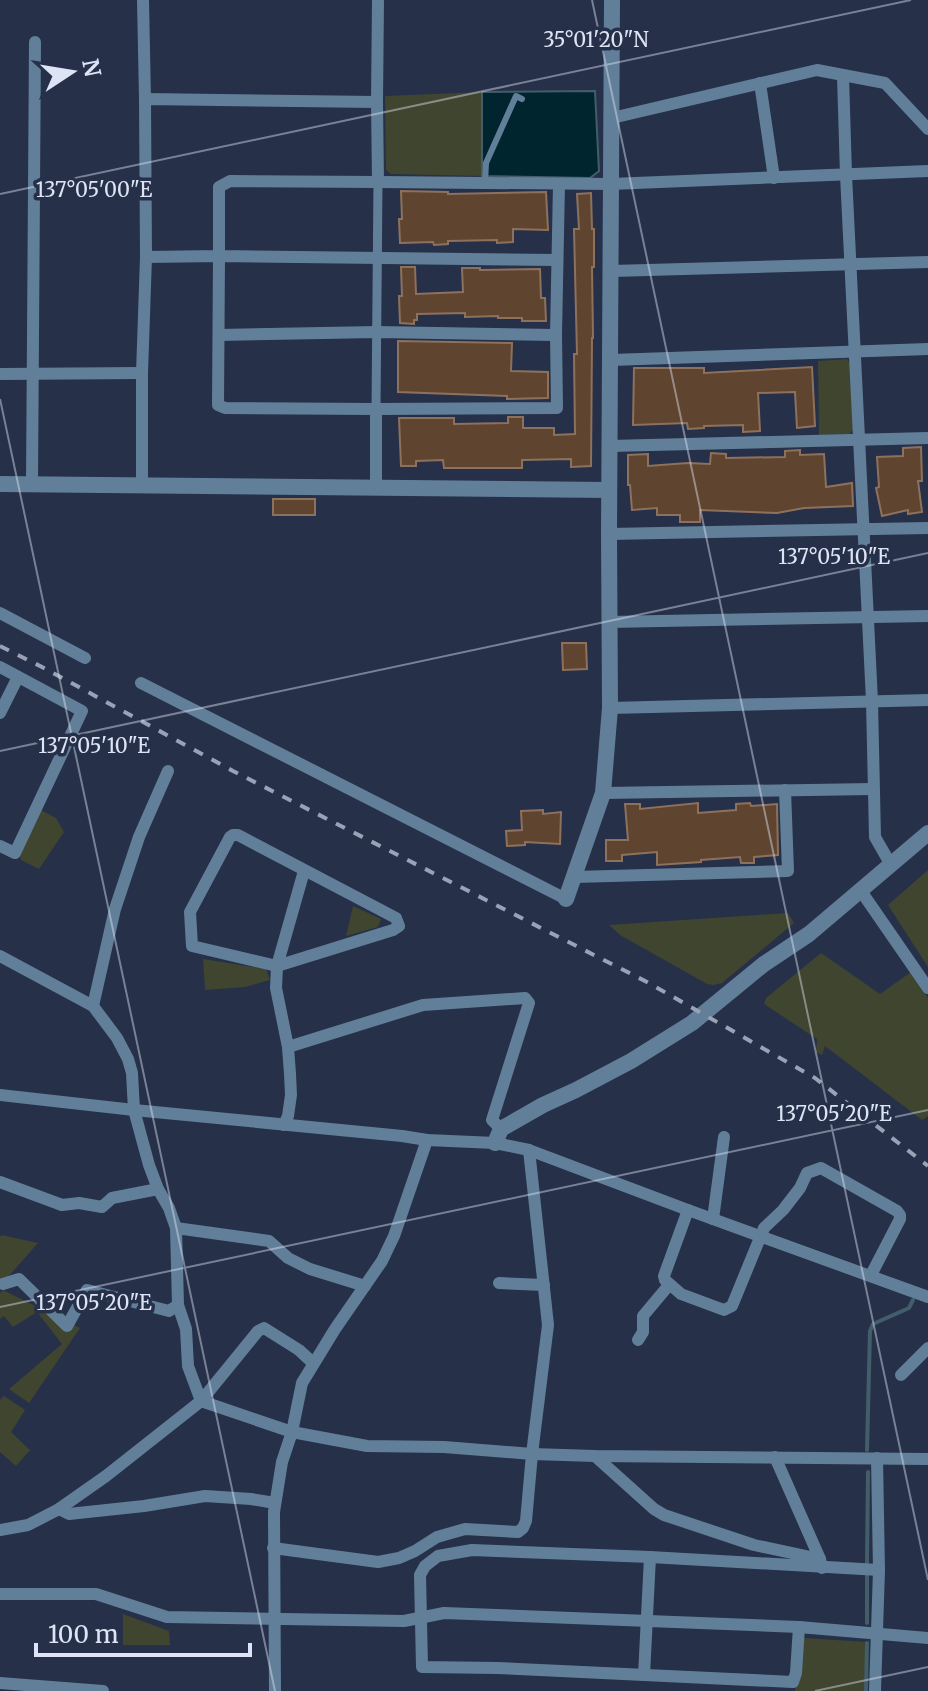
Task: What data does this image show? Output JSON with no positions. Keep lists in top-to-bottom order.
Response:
{
  "scale_bar": "100 m",
  "north": "right",
  "coordinates": [
    "35°01'20\"N",
    "137°05'00\"E",
    "137°05'10\"E",
    "137°05'20\"E"
  ]
}
